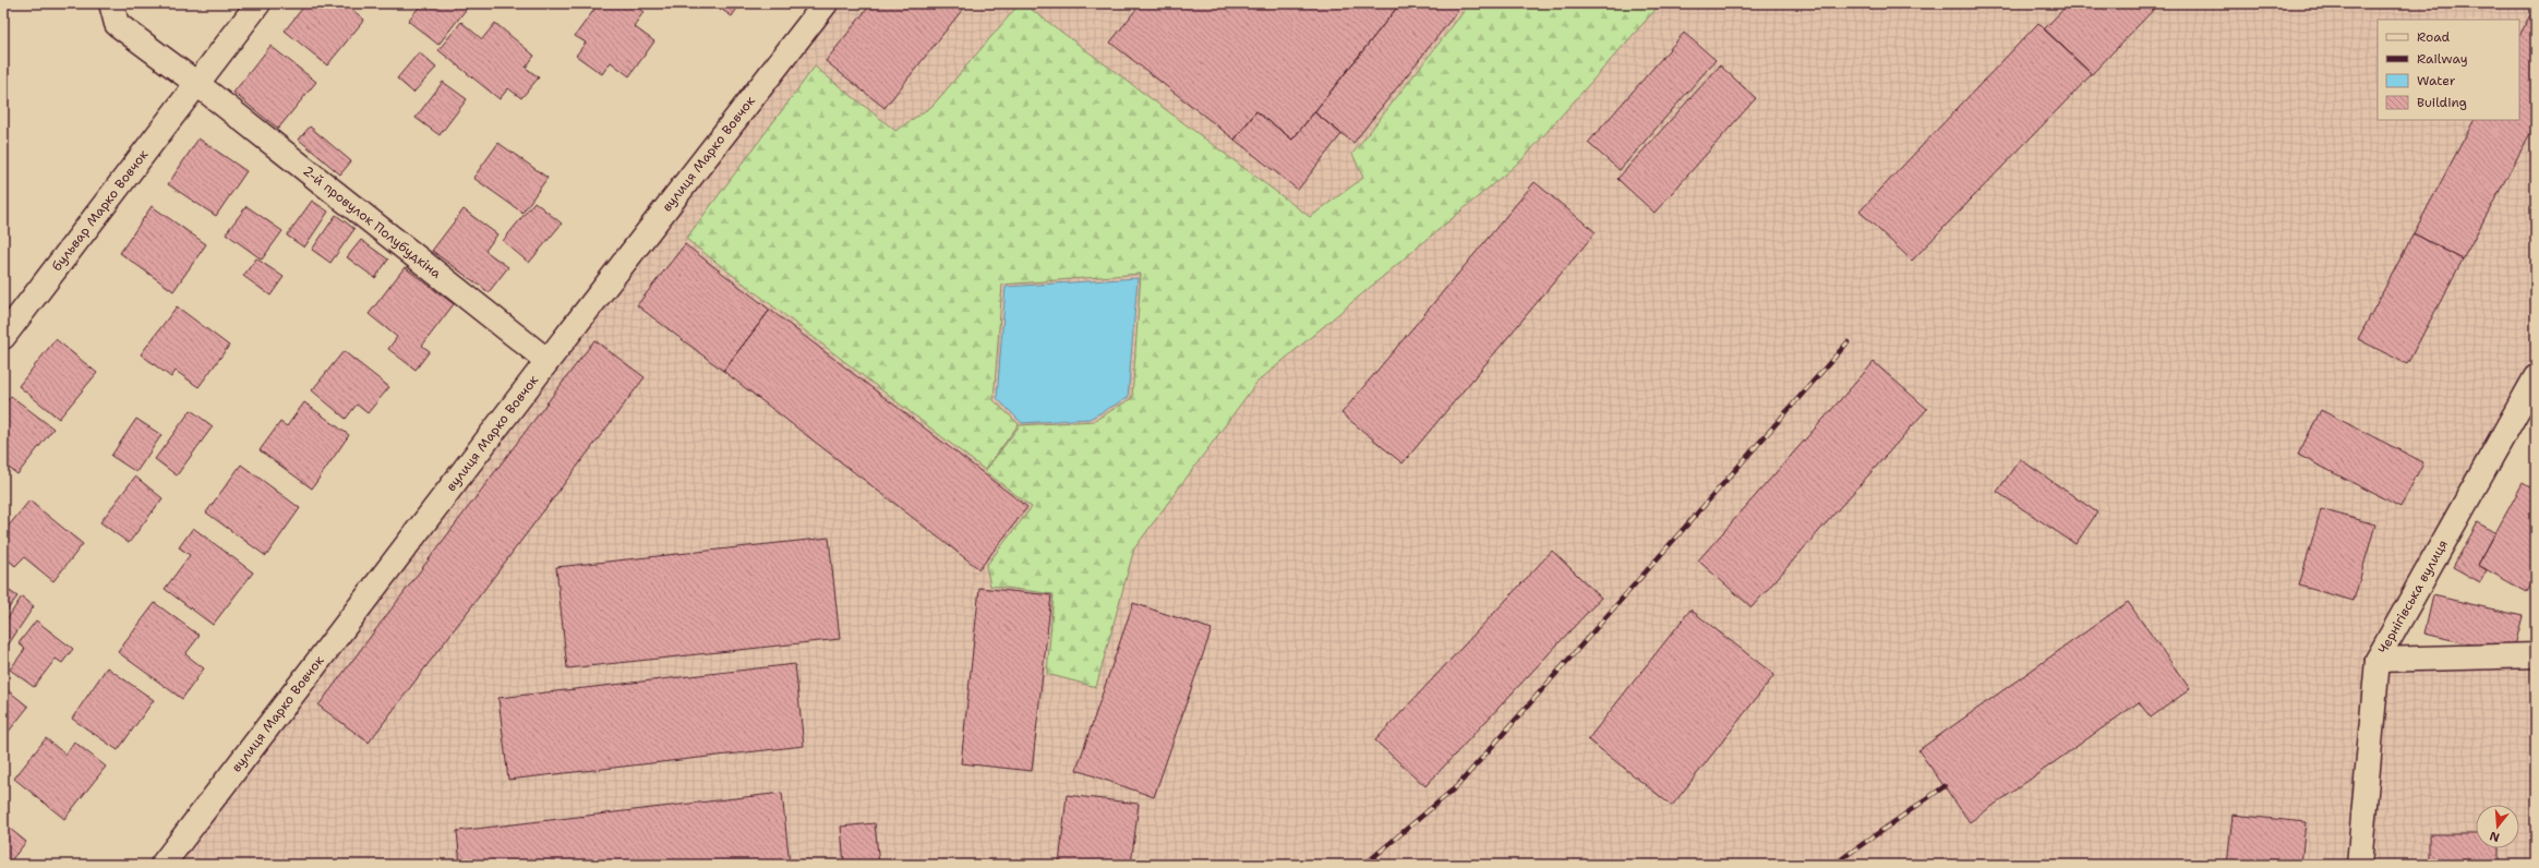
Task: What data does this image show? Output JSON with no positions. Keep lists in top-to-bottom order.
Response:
{
  "streets": {
    "street": [
      "вулиця Марко Вовчок",
      "бульвар Марко Вовчок",
      "2-й провулок Полубудкіна",
      "Чернігівська вулиця"
    ]
  },
  "crossings": [
    ["вулиця Марко Вовчок", "2-й провулок Полубудкіна"],
    ["бульвар Марко Вовчок", "2-й провулок Полубудкіна"]
  ],
  "legend": [
    "Road",
    "Railway",
    "Water",
    "Building"
  ],
  "north": "bottom"
}
